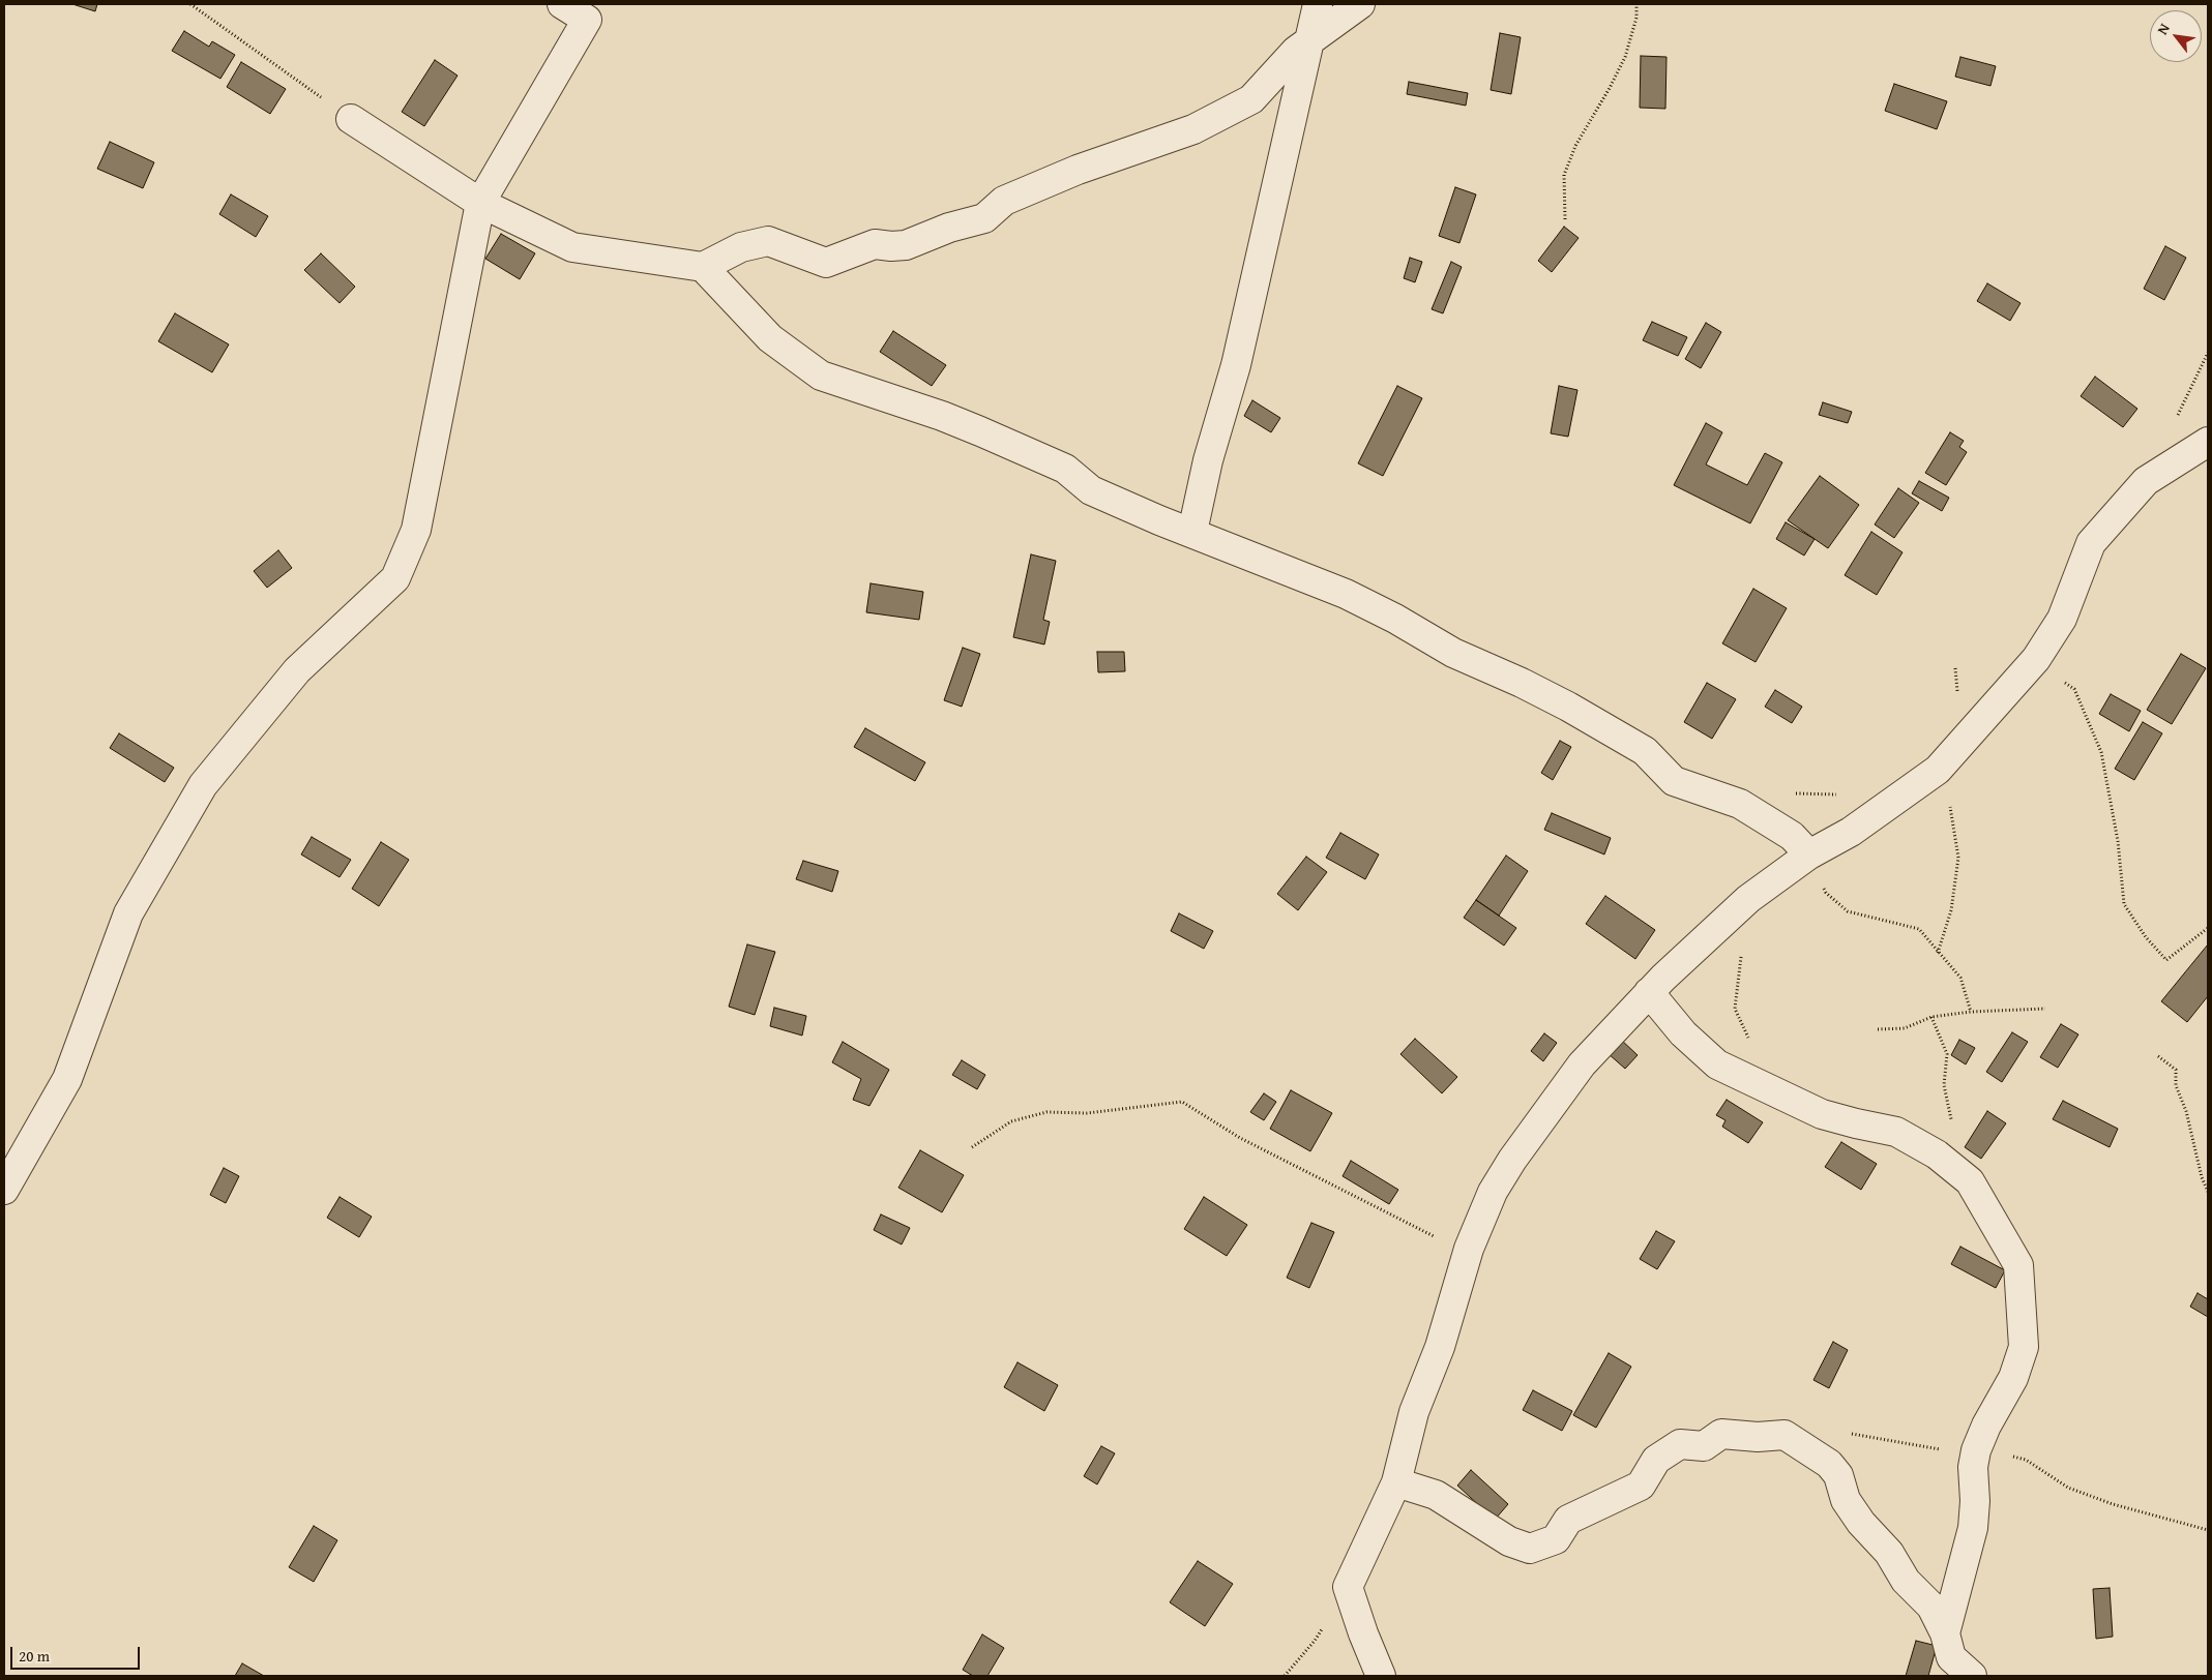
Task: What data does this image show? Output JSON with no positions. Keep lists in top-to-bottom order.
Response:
{
  "scale_bar": "20 m",
  "north": "top left"
}
